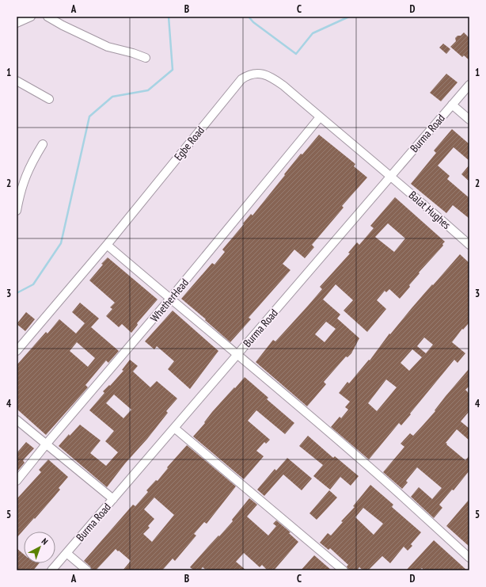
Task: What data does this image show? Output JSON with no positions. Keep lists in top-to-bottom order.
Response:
{
  "streets": {
    "street": [
      "Burma Road",
      "Egbe Road",
      "Balat Hughes",
      "WhetherHead"
    ]
  },
  "crossings": [
    ["Burma Road", "Egbe Road"],
    ["Burma Road", "Balat Hughes"],
    ["Egbe Road", "Balat Hughes"],
    ["Egbe Road", "WhetherHead"]
  ],
  "north": "top right",
  "grid": {
    "columns": [
      "A",
      "B",
      "C",
      "D"
    ],
    "rows": [
      "1",
      "2",
      "3",
      "4",
      "5"
    ]
  }
}
